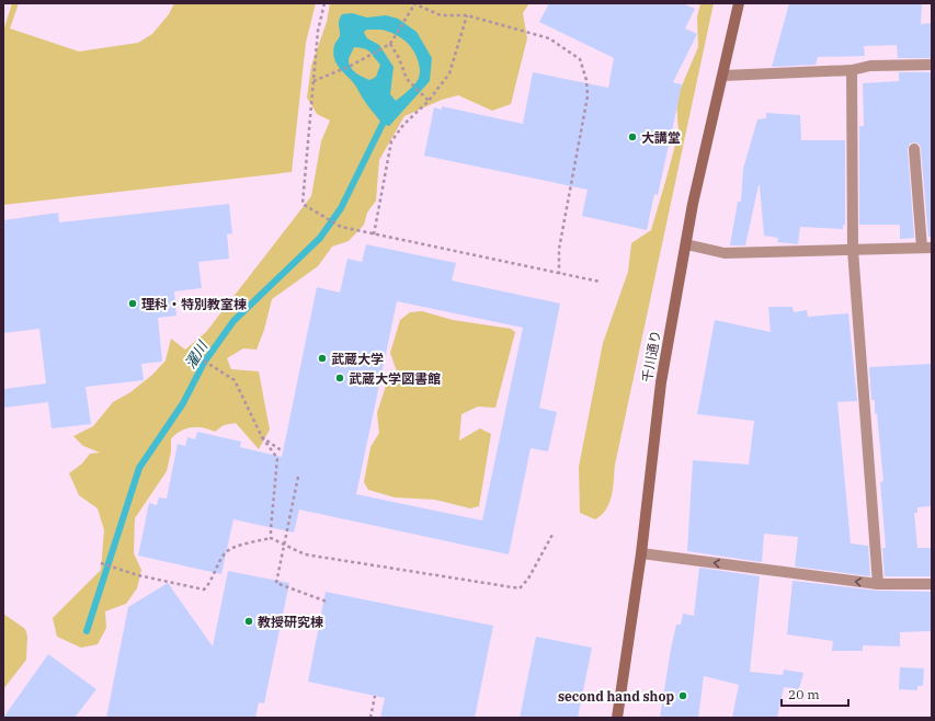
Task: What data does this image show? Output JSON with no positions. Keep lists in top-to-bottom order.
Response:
{
  "streets": {
    "main road": ["千川通り"]
  },
  "water": ["濯川"],
  "places": [
    "大講堂",
    "理科・特別教室棟",
    "武蔵大学",
    "武蔵大学図書館",
    "教授研究棟",
    "second hand shop"
  ],
  "scale_bar": "20 m"
}
